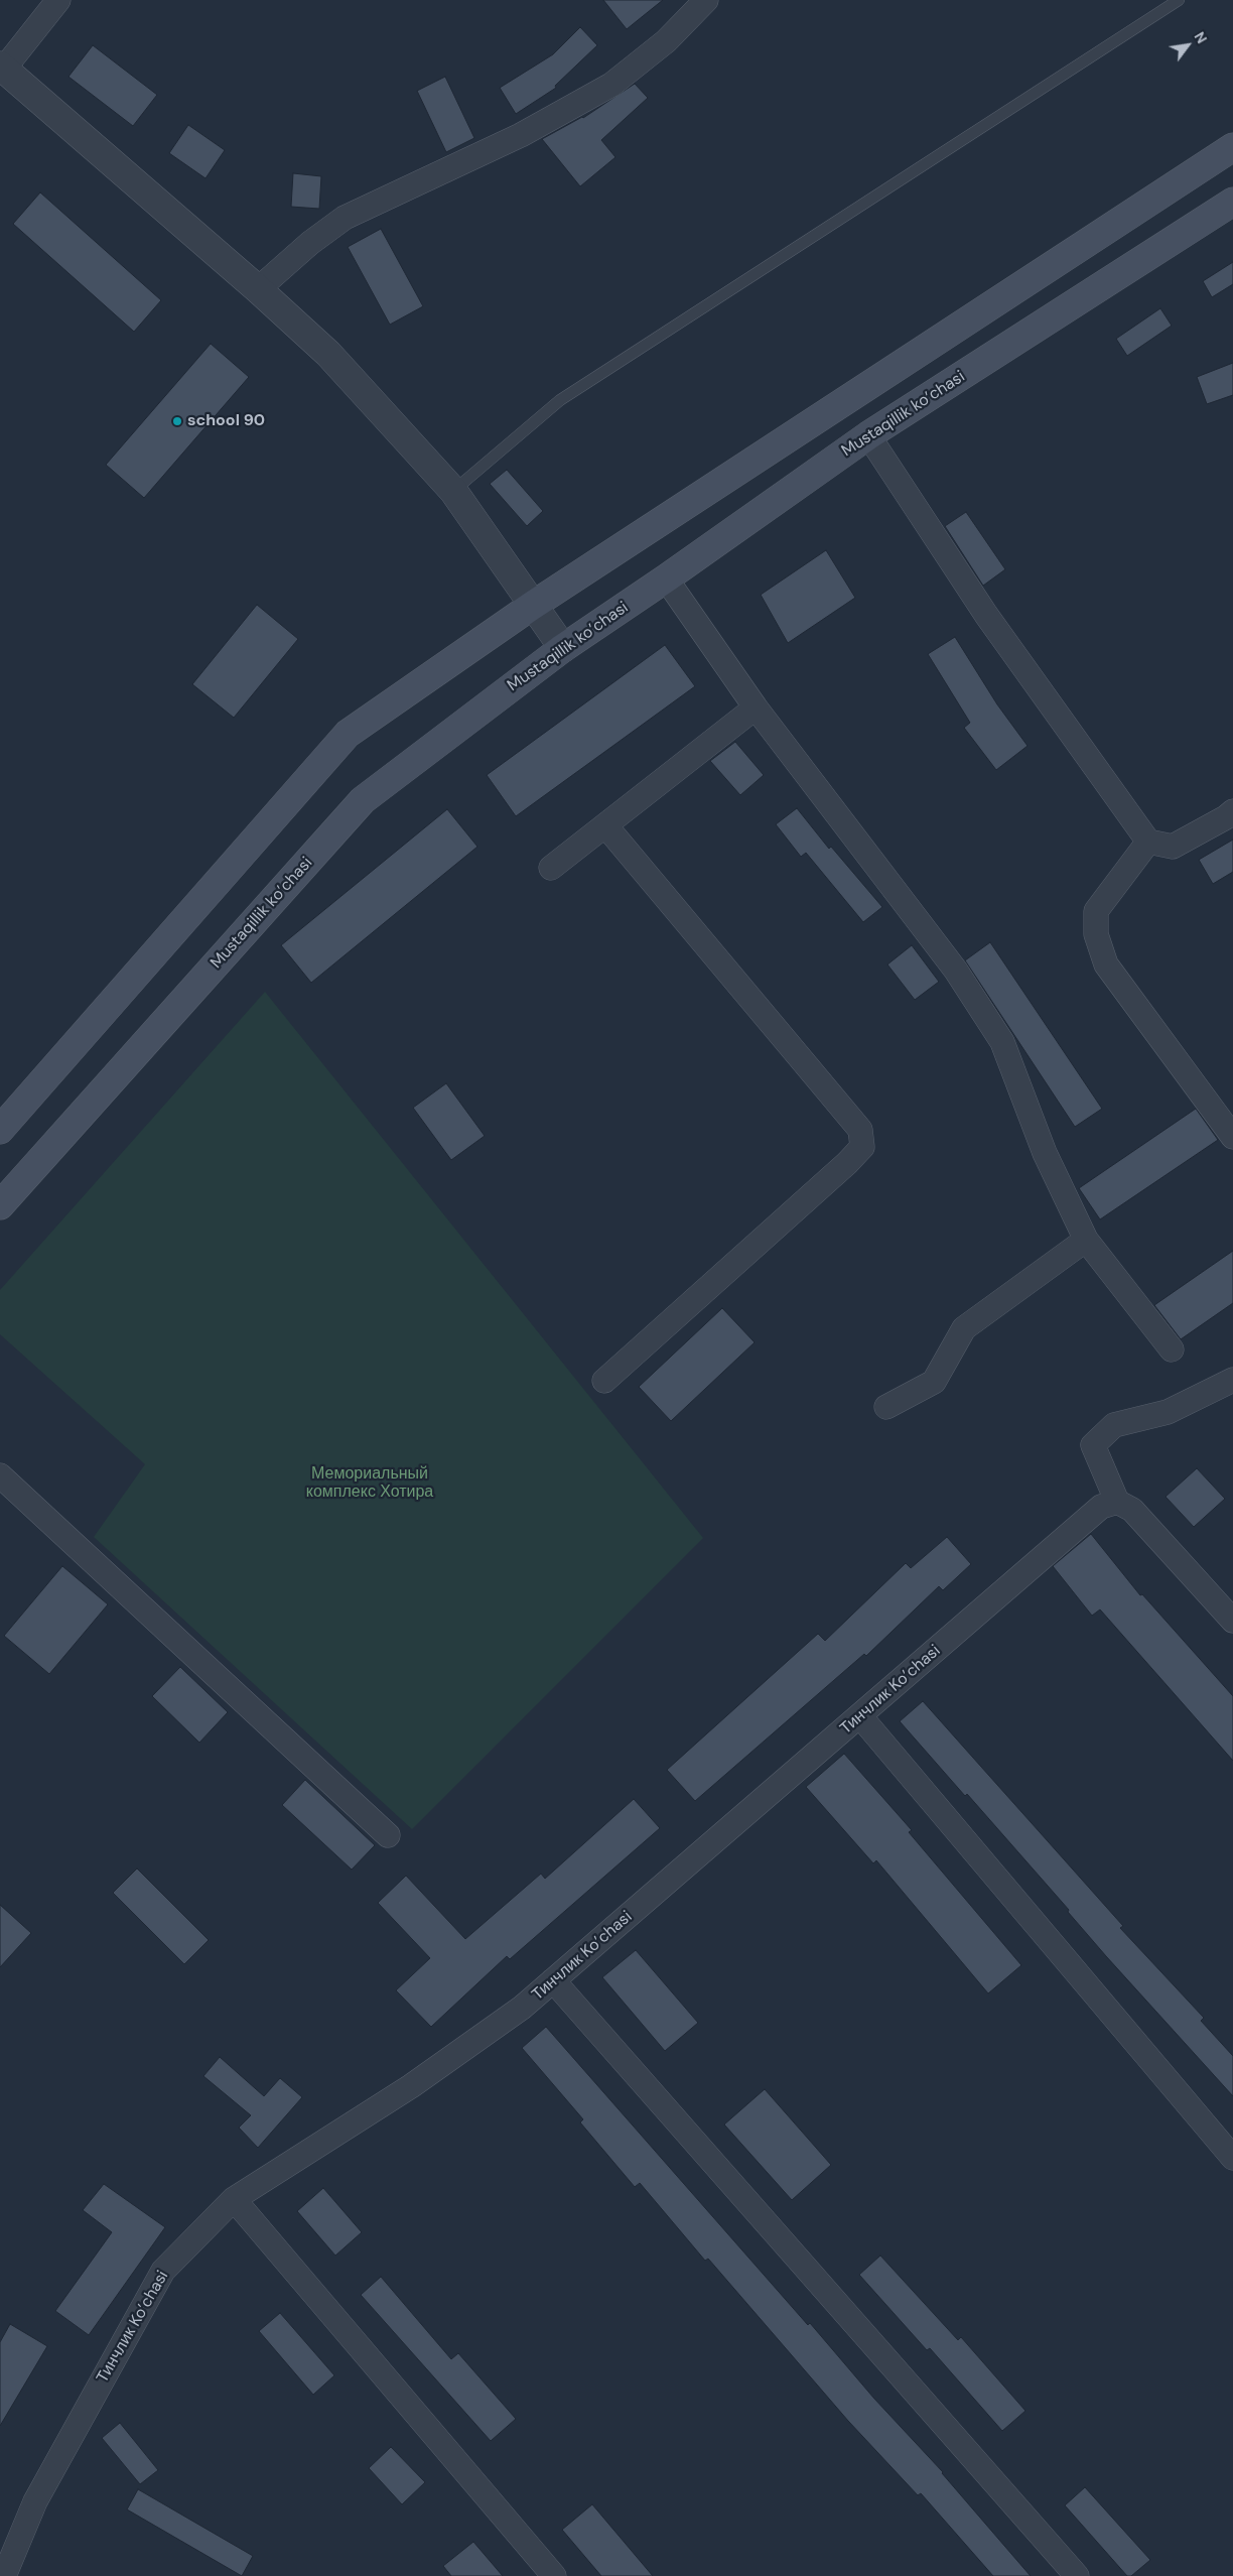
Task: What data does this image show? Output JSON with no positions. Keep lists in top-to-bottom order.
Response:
{
  "streets": {
    "main road": ["Mustaqillik ko’chasi"],
    "street": ["Тинчлик Ko’chasi"]
  },
  "parks": ["Мемориальный комплекс Хотира"],
  "places": ["school 90"],
  "north": "top right"
}
